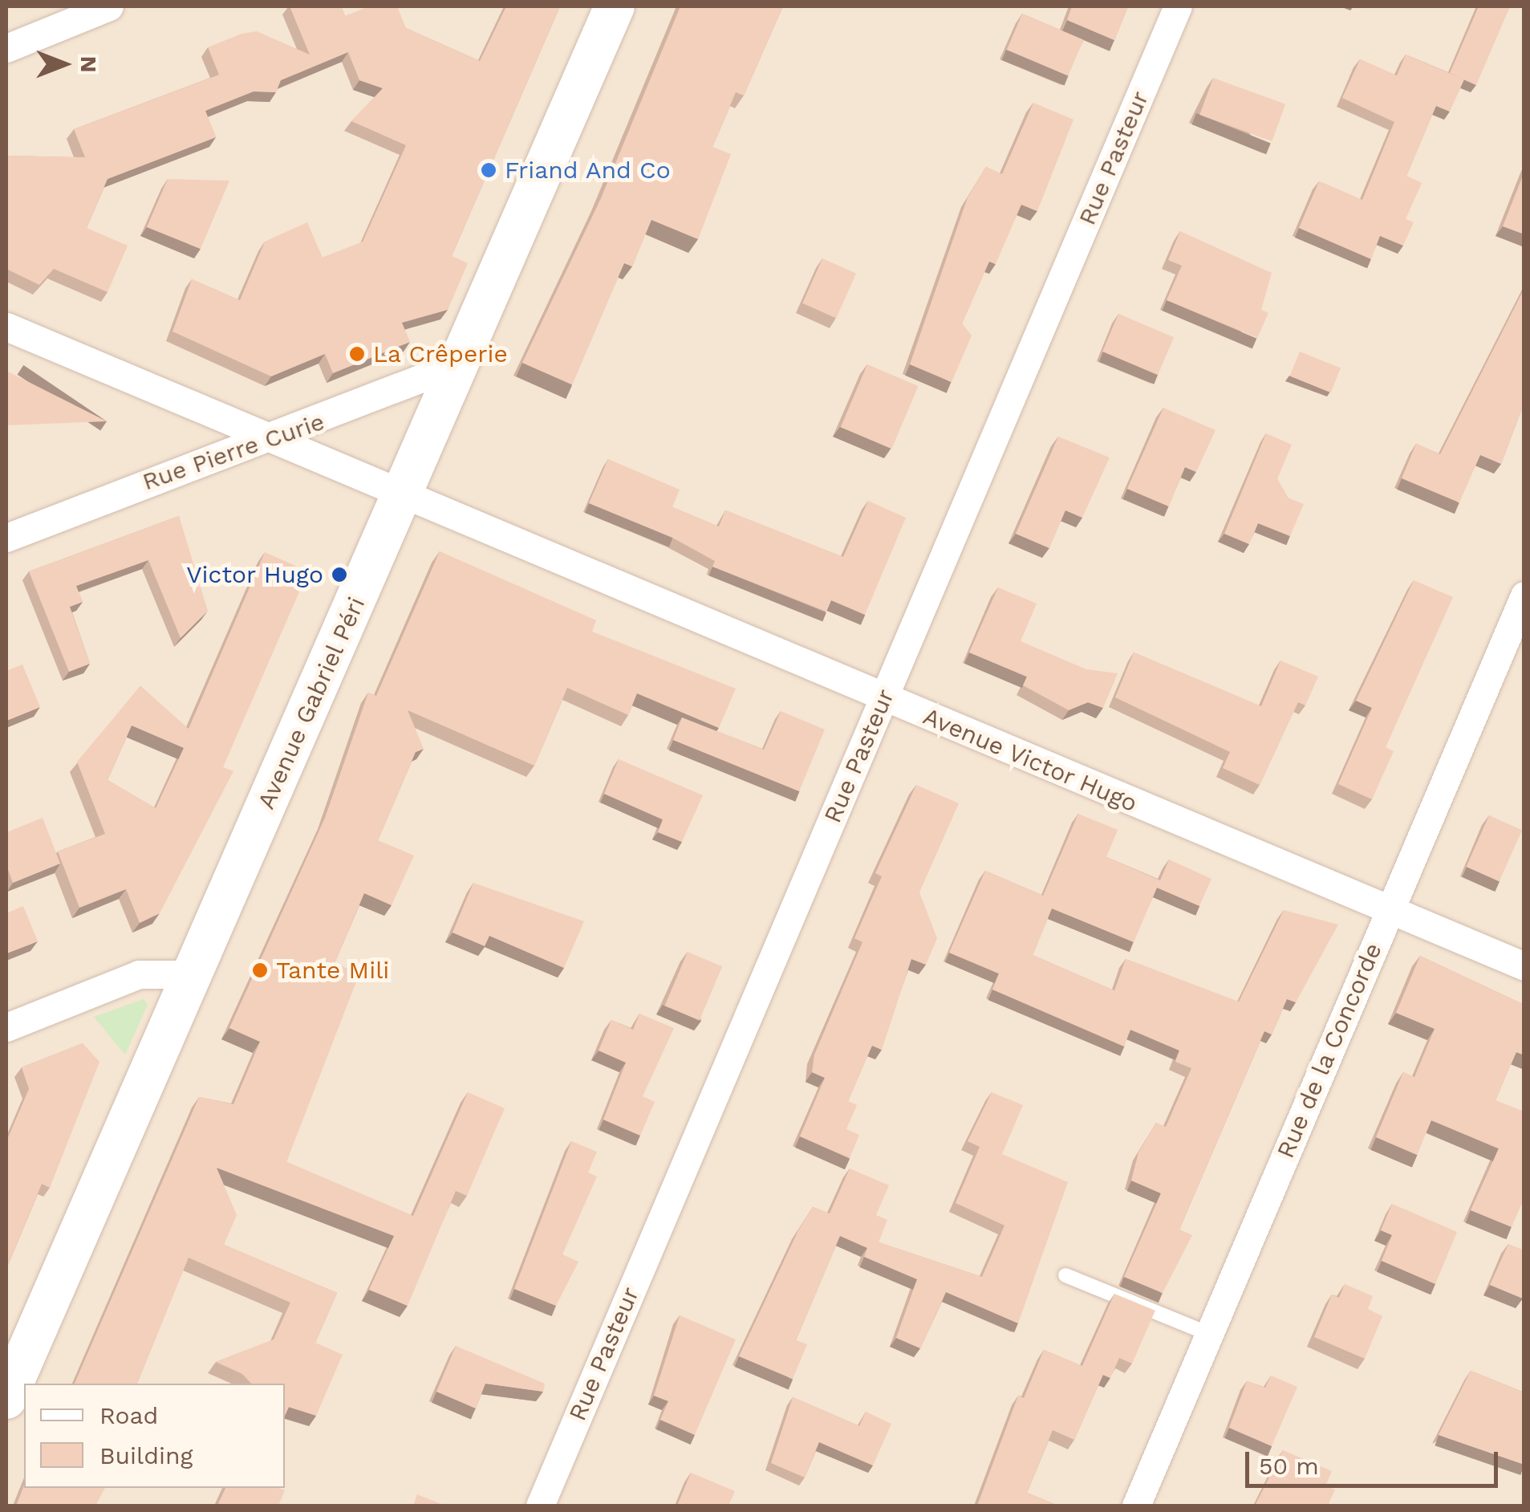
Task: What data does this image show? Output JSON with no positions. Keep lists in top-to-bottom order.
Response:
{
  "streets": {
    "street": [
      "Rue Pasteur",
      "Rue Pierre Curie",
      "Avenue Gabriel Péri",
      "Avenue Victor Hugo",
      "Rue de la Concorde"
    ]
  },
  "crossings": [
    ["Rue Pasteur", "Avenue Victor Hugo"],
    ["Rue Pierre Curie", "Avenue Gabriel Péri"],
    ["Rue Pierre Curie", "Avenue Victor Hugo"],
    ["Avenue Gabriel Péri", "Avenue Victor Hugo"],
    ["Avenue Victor Hugo", "Rue de la Concorde"]
  ],
  "places": [
    "Friand And Co",
    "La Crêperie",
    "Victor Hugo",
    "Tante Mili"
  ],
  "legend": ["Road", "Building"],
  "scale_bar": "50 m",
  "north": "right"
}
